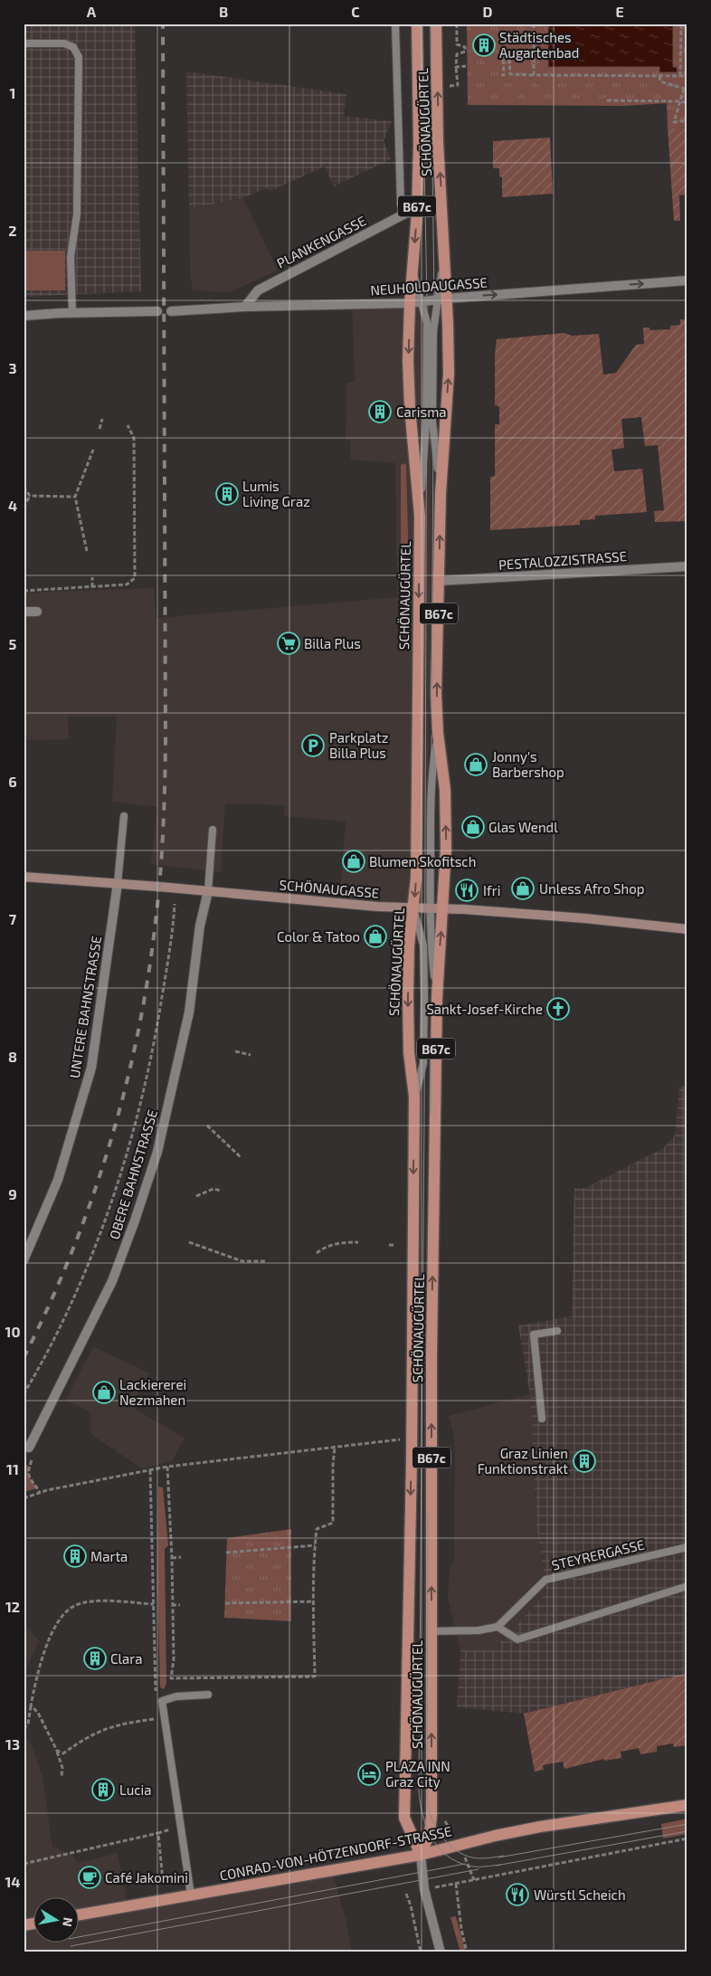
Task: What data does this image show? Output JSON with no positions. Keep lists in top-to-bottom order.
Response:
{
  "streets": {
    "main road": [
      "SCHÖNAUGÜRTEL",
      "B67c",
      "SCHÖNAUGASSE",
      "CONRAD-VON-HÖTZENDORF-STRASSE"
    ],
    "street": [
      "PLANKENGASSE",
      "NEUHOLDAUGASSE",
      "PESTALOZZISTRASSE",
      "UNTERE BAHNSTRASSE",
      "OBERE BAHNSTRASSE"
    ],
    "lane": ["STEYRERGASSE"]
  },
  "crossings": [
    ["SCHÖNAUGÜRTEL", "PLANKENGASSE"],
    ["SCHÖNAUGÜRTEL", "NEUHOLDAUGASSE"],
    ["SCHÖNAUGÜRTEL", "PESTALOZZISTRASSE"],
    ["SCHÖNAUGÜRTEL", "SCHÖNAUGASSE"],
    ["SCHÖNAUGÜRTEL", "CONRAD-VON-HÖTZENDORF-STRASSE"],
    ["PLANKENGASSE", "NEUHOLDAUGASSE"],
    ["SCHÖNAUGASSE", "UNTERE BAHNSTRASSE"],
    ["SCHÖNAUGASSE", "OBERE BAHNSTRASSE"]
  ],
  "one_way": ["NEUHOLDAUGASSE"],
  "places": {
    "building": [
      "Städtisches Augartenbad",
      "Carisma",
      "Lumis Living Graz",
      "Graz Linien Funktionstrakt",
      "Marta",
      "Clara",
      "Lucia"
    ],
    "supermarket": ["Billa Plus"],
    "parking": ["Parkplatz Billa Plus"],
    "shop": [
      "Jonny's Barbershop",
      "Glas Wendl",
      "Blumen Skofitsch",
      "Unless Afro Shop",
      "Color & Tatoo",
      "Lackiererei Nezmahen"
    ],
    "restaurant": ["Ifri", "Würstl Scheich"],
    "church": ["Sankt-Josef-Kirche"],
    "hotel": ["PLAZA INN Graz City"],
    "cafe": ["Café Jakomini"]
  },
  "north": "right",
  "grid": {
    "columns": [
      "A",
      "B",
      "C",
      "D",
      "E"
    ],
    "rows": [
      "1",
      "2",
      "3",
      "4",
      "5",
      "6",
      "7",
      "8",
      "9",
      "10",
      "11",
      "12",
      "13",
      "14"
    ]
  }
}
